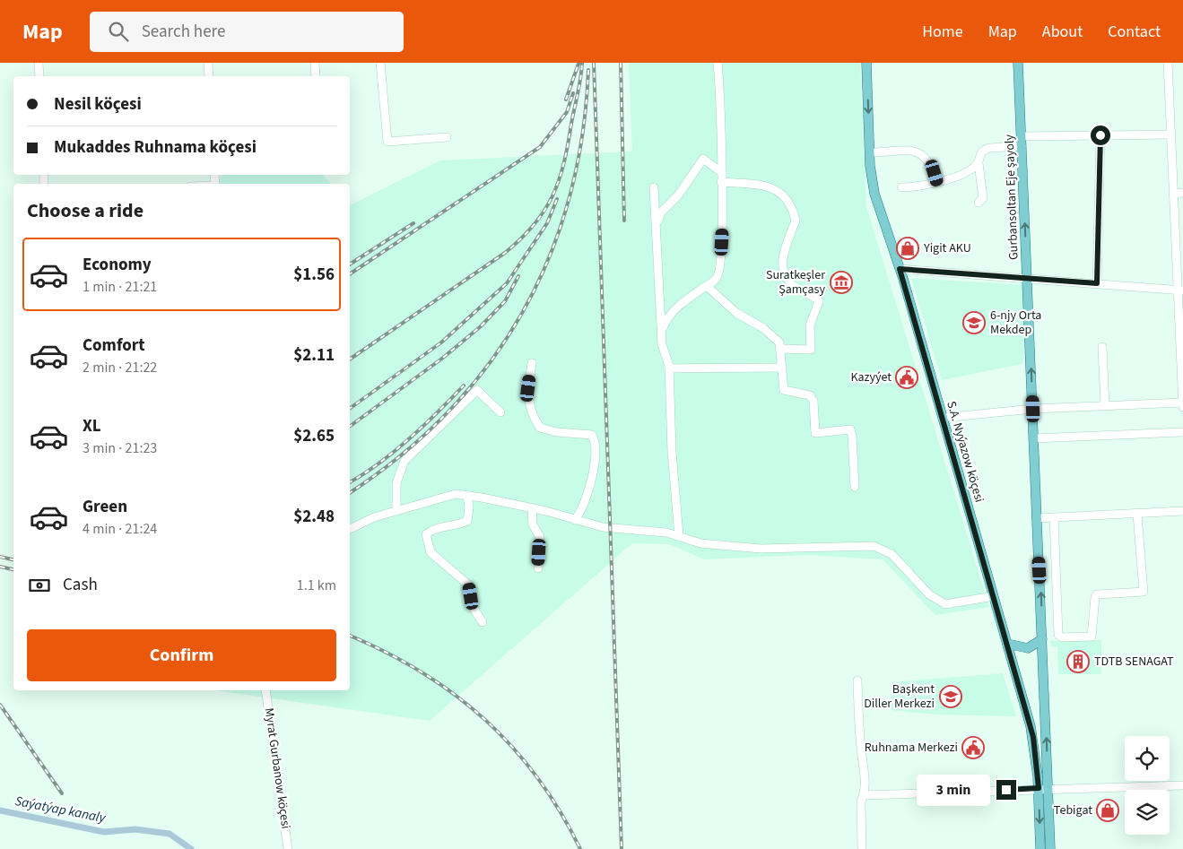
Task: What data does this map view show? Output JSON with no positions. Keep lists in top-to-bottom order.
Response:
{
  "streets": {
    "main road": ["Gurbansoltan Eje şayoly", "S.A. Nyýazow köçesi"],
    "street": ["Myrat Gurbanow köçesi"]
  },
  "one_way": ["Gurbansoltan Eje şayoly"],
  "water": ["Saýatýap kanaly"],
  "places": {
    "shop": ["Yigit AKU", "Tebigat"],
    "museum": ["Suratkeşler Şamçasy"],
    "school or university": ["6-njy Orta Mekdep", "Başkent Diller Merkezi"],
    "public building": ["Kazyýet", "Ruhnama Merkezi"],
    "building": ["TDTB SENAGAT"]
  },
  "page": {
    "header": "Map",
    "search": "Search here",
    "nav": [
      "Home",
      "Map",
      "About",
      "Contact"
    ],
    "banner": ["Nesil köçesi", "Mukaddes Ruhnama köçesi"],
    "heading": "Choose a ride",
    "list": [
      {
        "name": "Economy",
        "note": "1 min · 21:21",
        "value": "$1.56"
      },
      {
        "name": "Comfort",
        "note": "2 min · 21:22",
        "value": "$2.11"
      },
      {
        "name": "XL",
        "note": "3 min · 21:23",
        "value": "$2.65"
      },
      {
        "name": "Green",
        "note": "4 min · 21:24",
        "value": "$2.48"
      }
    ],
    "pay": ["Cash", "1.1 km"],
    "buttons": "Confirm",
    "bubble": "3 min"
  }
}
